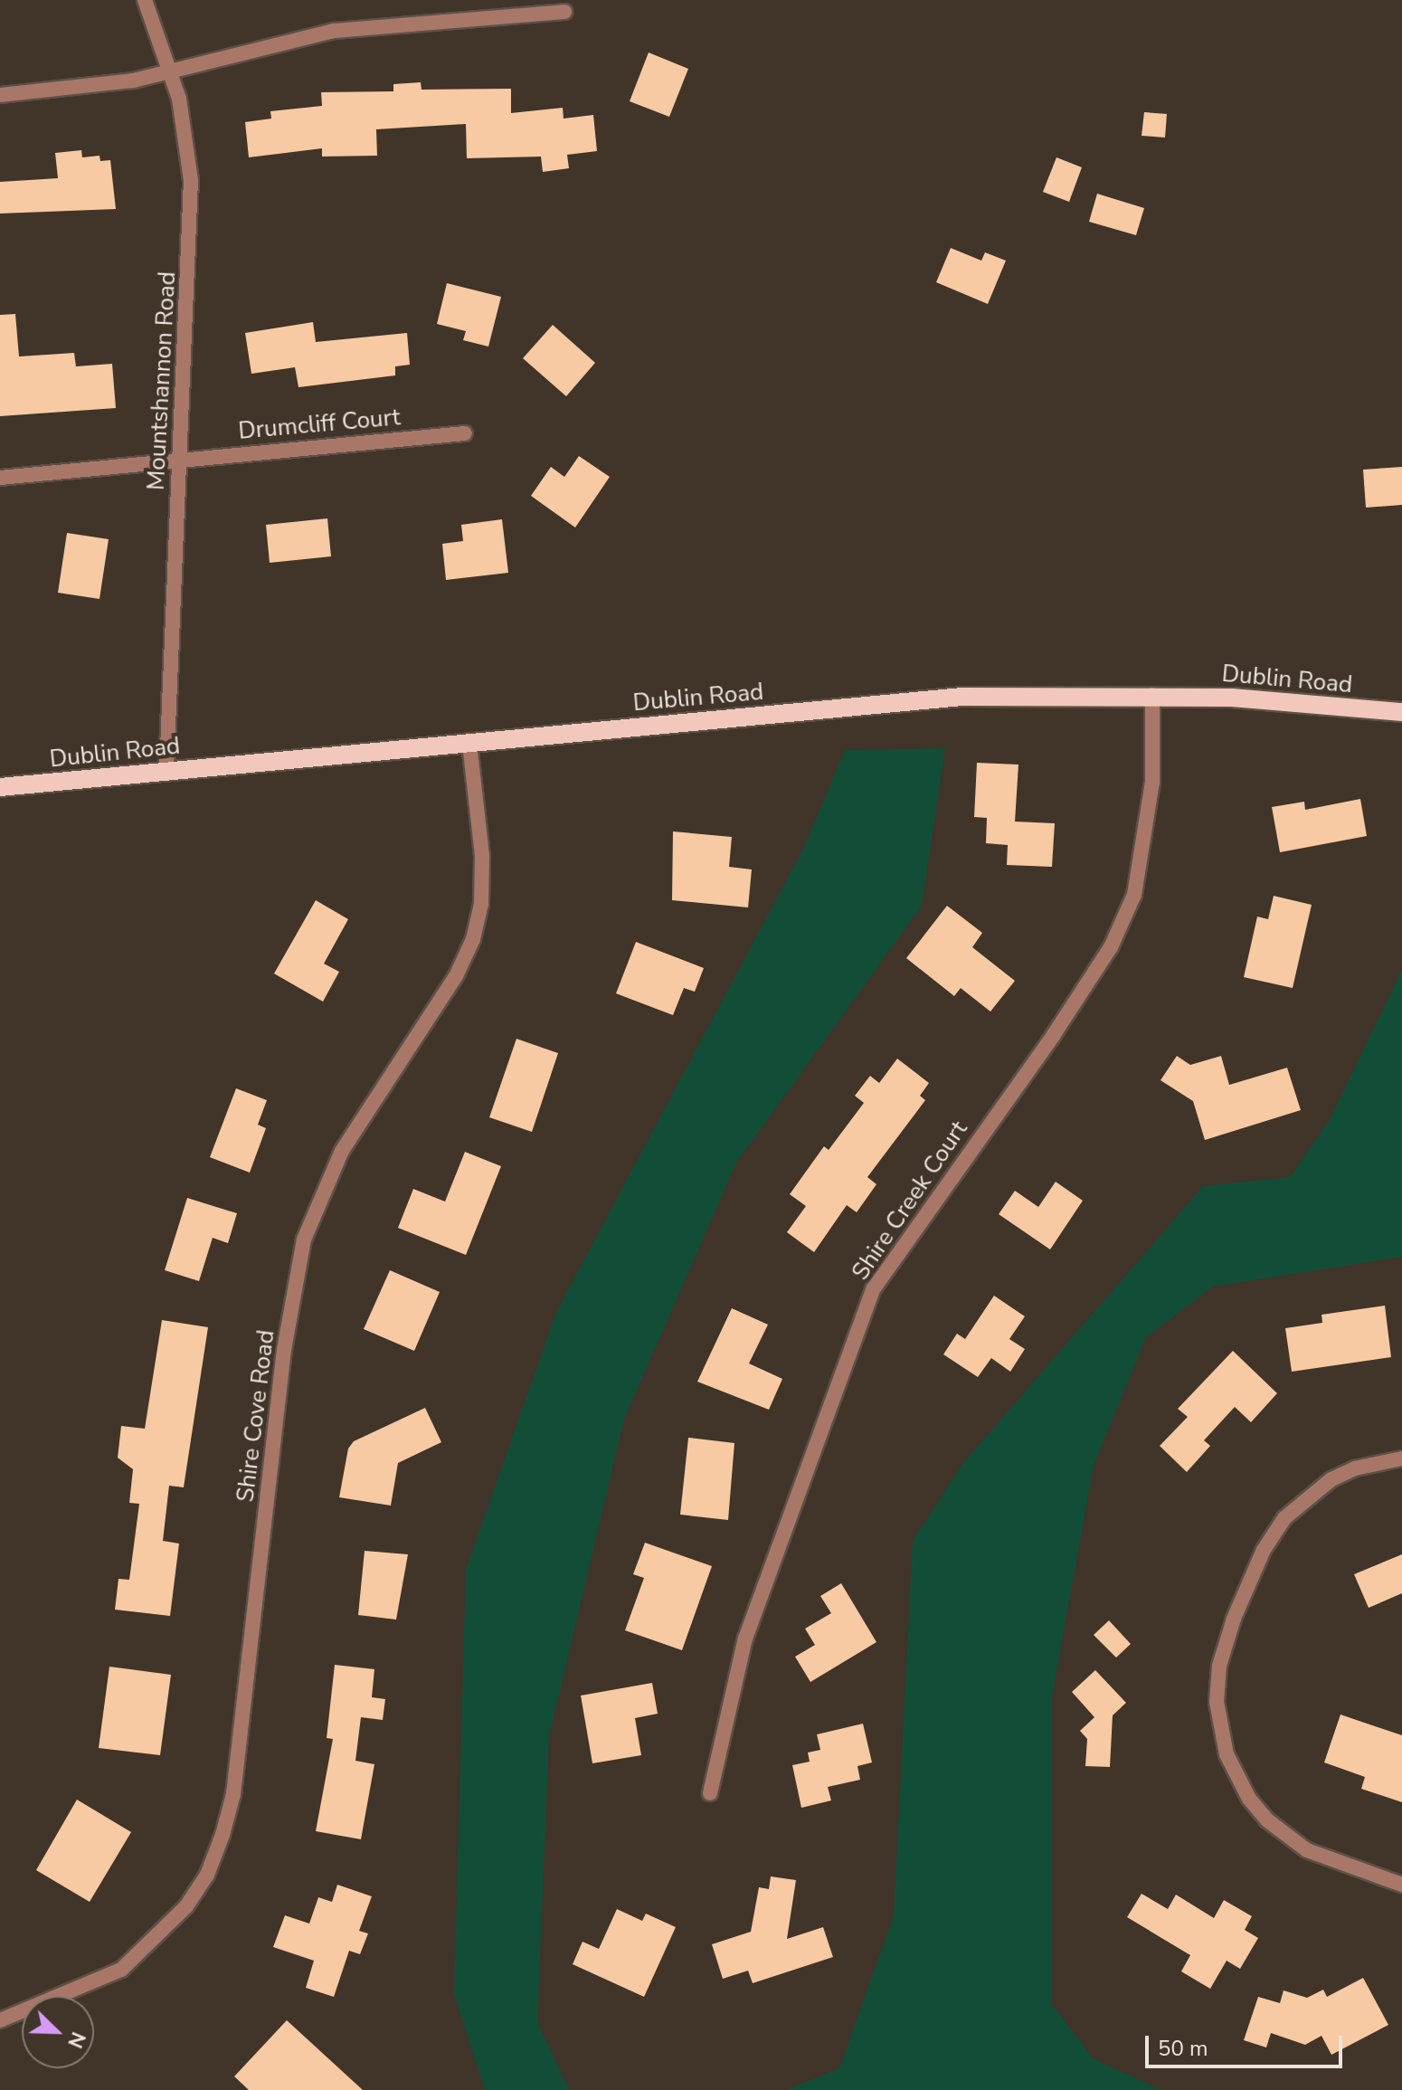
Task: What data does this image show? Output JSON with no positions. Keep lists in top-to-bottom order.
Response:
{
  "streets": {
    "main road": ["Dublin Road"],
    "street": [
      "Mountshannon Road",
      "Drumcliff Court",
      "Shire Creek Court",
      "Shire Cove Road"
    ]
  },
  "crossings": [
    ["Mountshannon Road", "Drumcliff Court"],
    ["Mountshannon Road", "Dublin Road"],
    ["Dublin Road", "Shire Creek Court"],
    ["Dublin Road", "Shire Cove Road"]
  ],
  "scale_bar": "50 m",
  "north": "bottom right"
}
